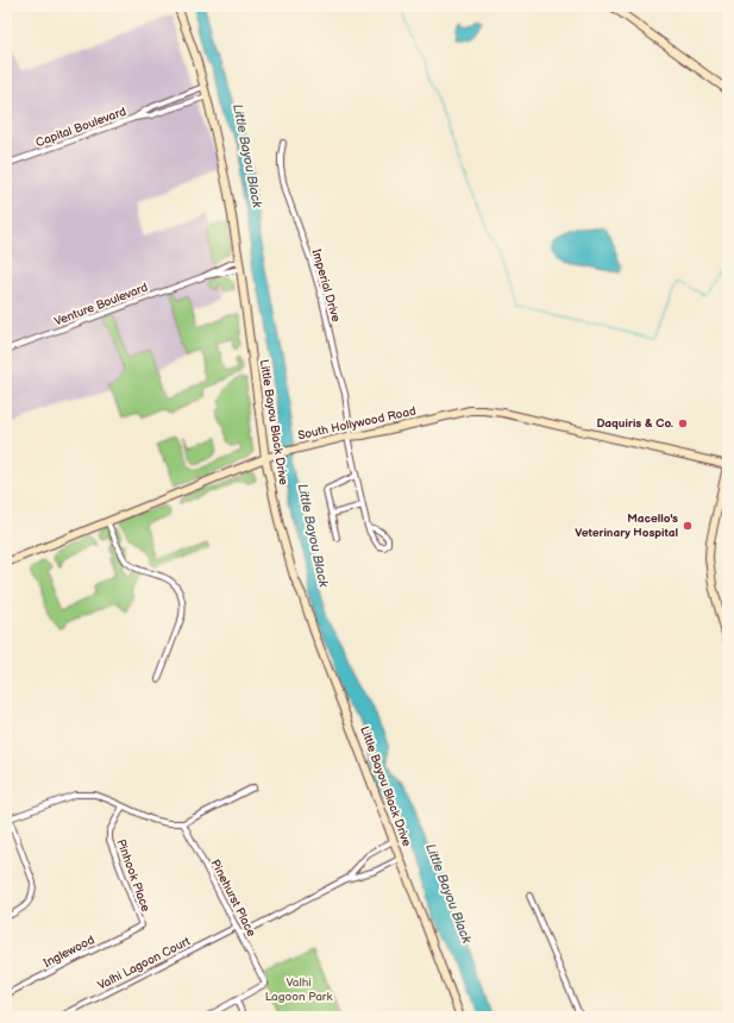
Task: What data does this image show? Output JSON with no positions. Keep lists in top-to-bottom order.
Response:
{
  "streets": {
    "main road": ["Little Bayou Black Drive", "South Hollywood Road"],
    "street": [
      "Capital Boulevard",
      "Imperial Drive",
      "Venture Boulevard",
      "Pinhook Place",
      "Pinehurst Place",
      "Inglewood",
      "Valhi Lagoon Court"
    ]
  },
  "crossings": [
    ["Capital Boulevard", "Little Bayou Black Drive"],
    ["Imperial Drive", "South Hollywood Road"],
    ["Venture Boulevard", "Little Bayou Black Drive"],
    ["Little Bayou Black Drive", "South Hollywood Road"],
    ["Pinhook Place", "Inglewood"],
    ["Pinehurst Place", "Valhi Lagoon Court"]
  ],
  "water": ["Little Bayou Black"],
  "parks": ["Valhi Lagoon Park"],
  "places": ["Daquiris & Co.", "Macello's Veterinary Hospital"]
}
